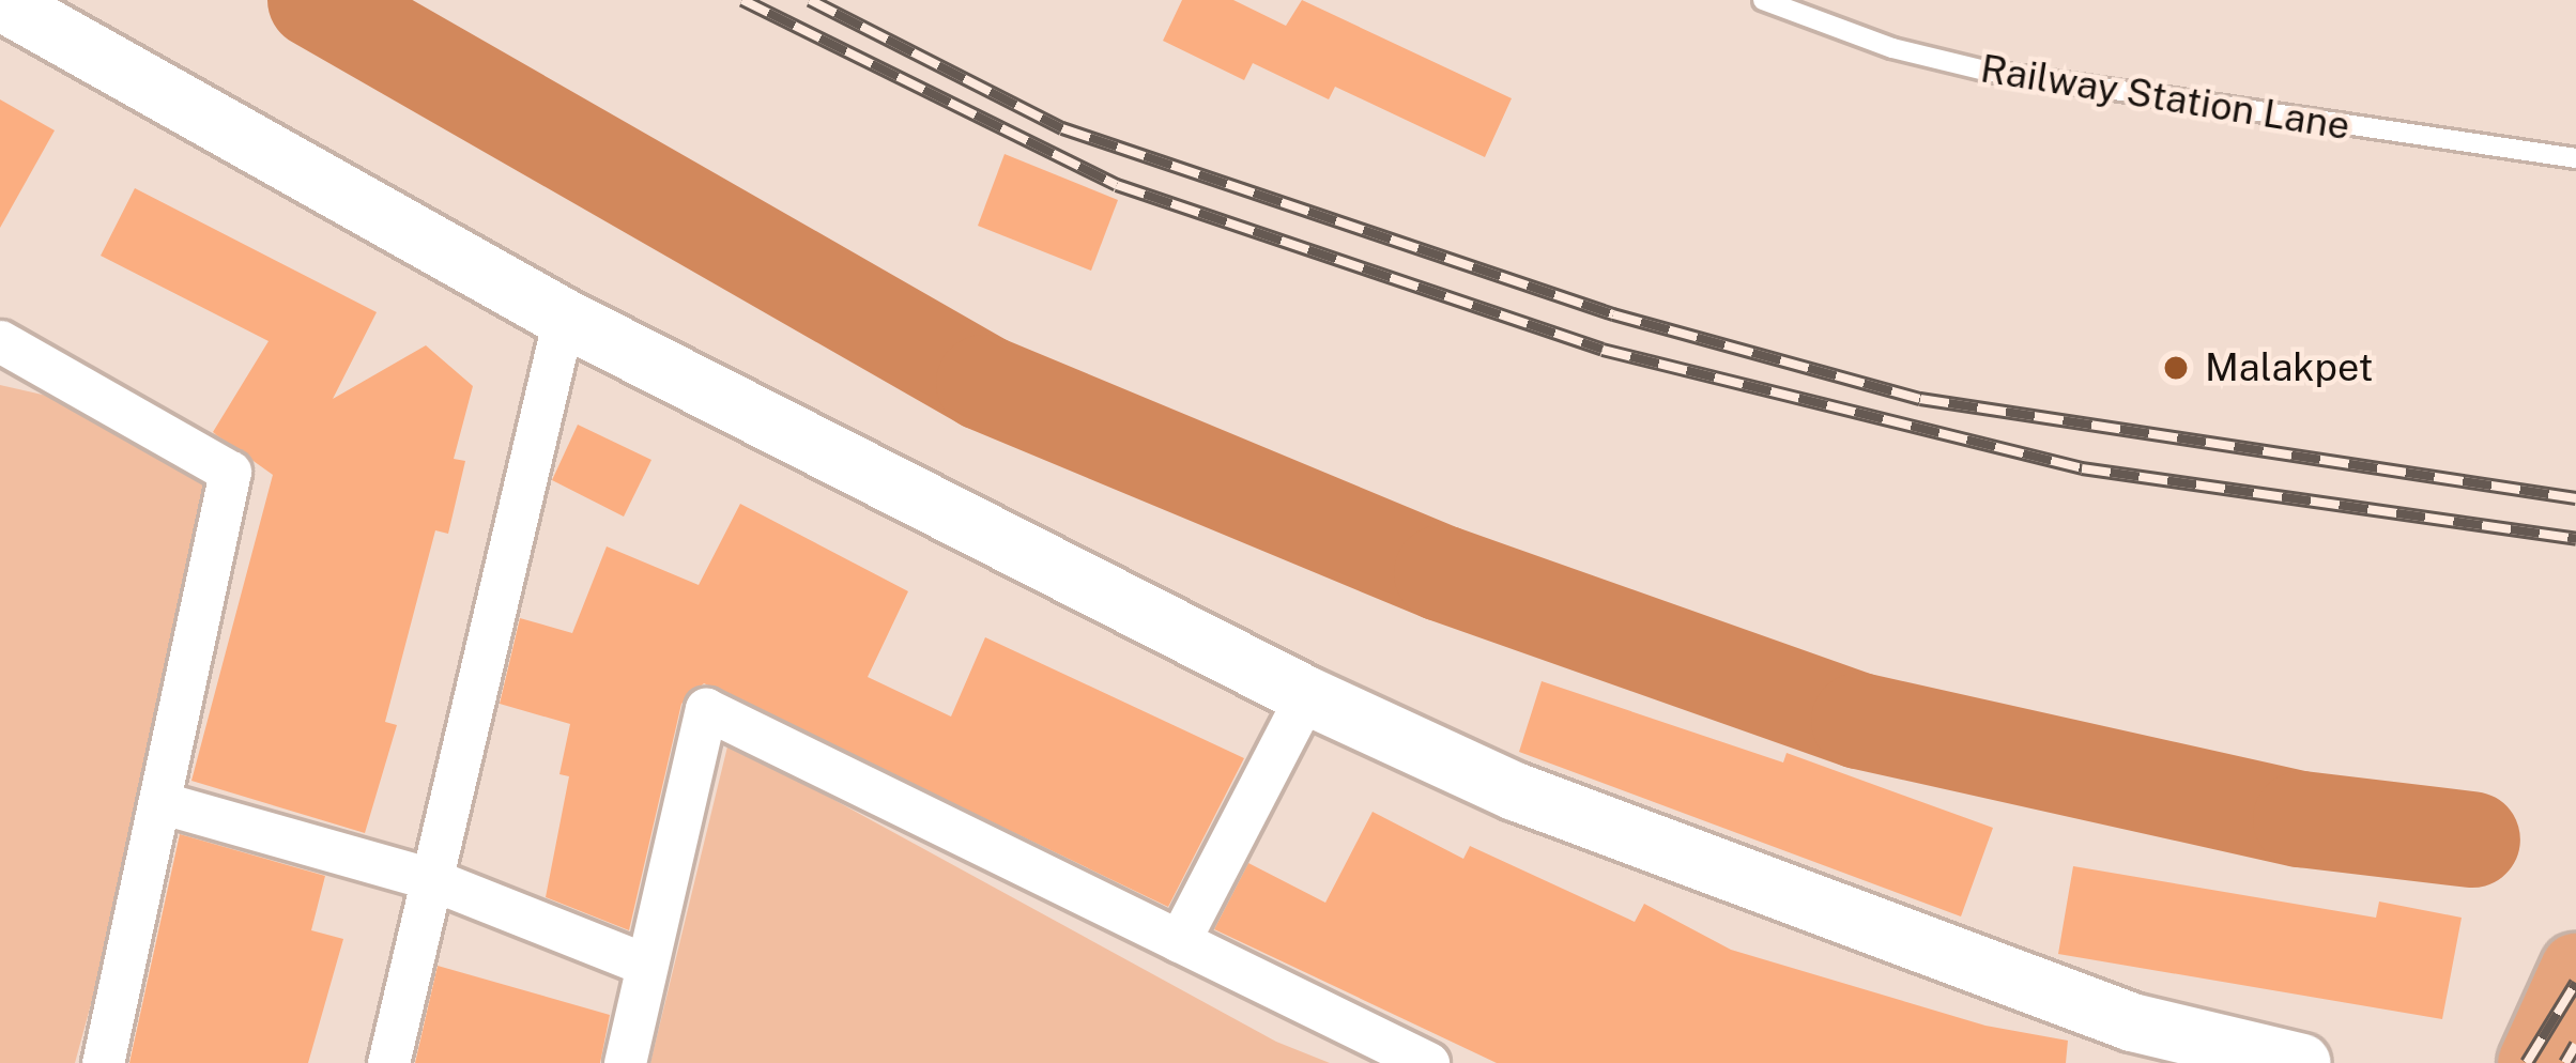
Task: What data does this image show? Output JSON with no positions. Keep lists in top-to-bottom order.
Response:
{
  "streets": {
    "lane": ["Railway Station Lane"]
  },
  "places": ["Malakpet"]
}
